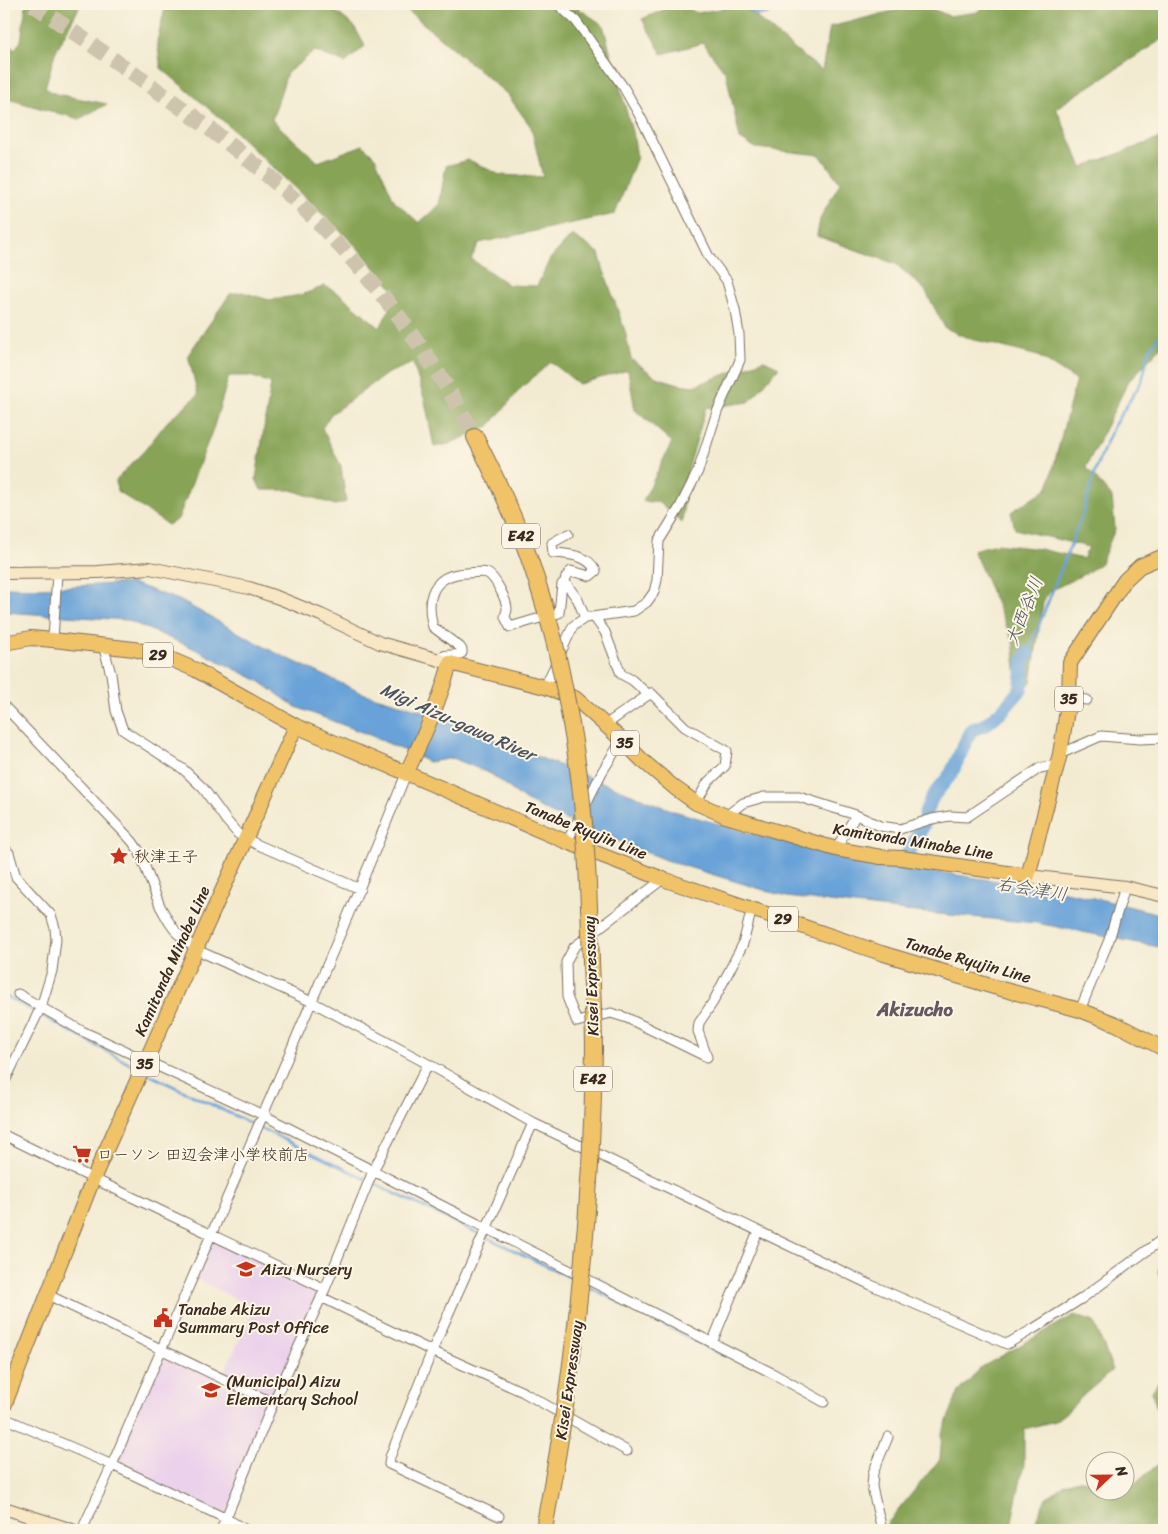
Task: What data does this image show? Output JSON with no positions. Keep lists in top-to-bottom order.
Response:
{
  "streets": {
    "highway": ["E42", "Kisei Expressway"],
    "main road": [
      "29",
      "35",
      "Tanabe Ryujin Line",
      "Kamitonda Minabe Line"
    ]
  },
  "crossings": [
    ["35", "Kamitonda Minabe Line"],
    ["Tanabe Ryujin Line", "Kamitonda Minabe Line"]
  ],
  "districts": ["Akizucho"],
  "water": ["大西谷川", "Migi Aizu-gawa River", "右会津川"],
  "places": {
    "place": ["秋津王子"],
    "supermarket": ["ローソン 田辺会津小学校前店"],
    "school or university": ["Aizu Nursery", "(Municipal) Aizu Elementary School"],
    "public building": ["Tanabe Akizu Summary Post Office"]
  },
  "north": "right"
}
